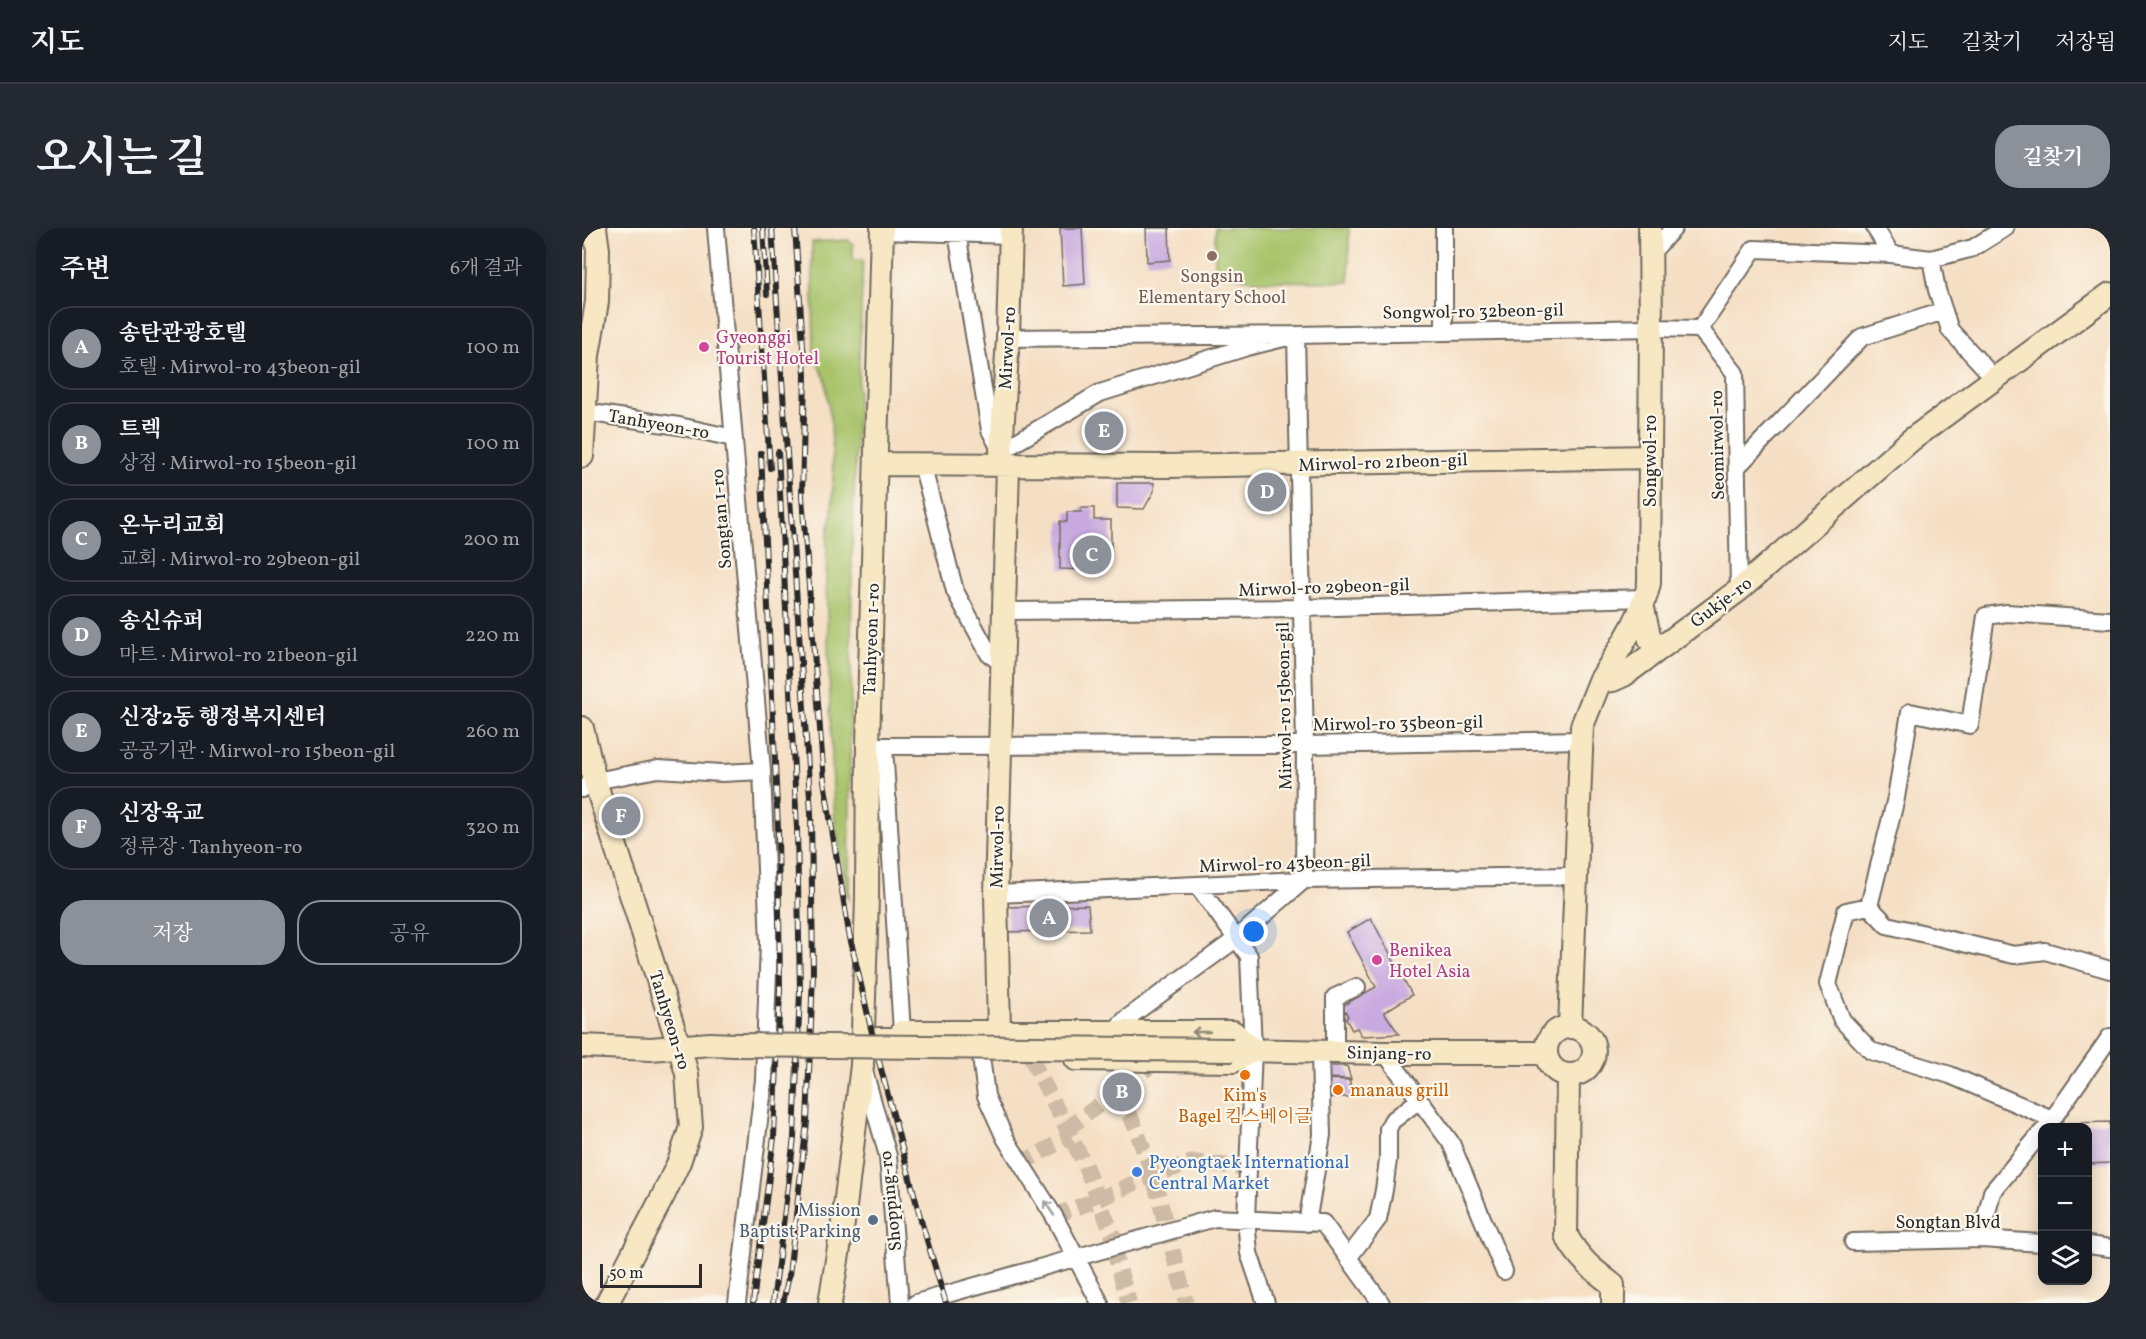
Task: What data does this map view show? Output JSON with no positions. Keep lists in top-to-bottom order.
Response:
{
  "streets": {
    "street": [
      "Songwol-ro 32beon-gil",
      "Mirwol-ro",
      "Tanhyeon-ro",
      "Seomirwol-ro",
      "Songwol-ro",
      "Mirwol-ro 21beon-gil",
      "Songtan 1-ro",
      "Mirwol-ro 29beon-gil",
      "Gukje-ro",
      "Tanhyeon 1-ro",
      "Mirwol-ro 15beon-gil",
      "Mirwol-ro 35beon-gil",
      "Mirwol-ro 43beon-gil",
      "Sinjang-ro",
      "Shopping-ro",
      "Songtan Blvd"
    ]
  },
  "crossings": [
    ["Songwol-ro 32beon-gil", "Seomirwol-ro"],
    ["Songwol-ro 32beon-gil", "Songwol-ro"],
    ["Songwol-ro 32beon-gil", "Mirwol-ro 15beon-gil"],
    ["Mirwol-ro", "Mirwol-ro 21beon-gil"],
    ["Mirwol-ro", "Mirwol-ro 29beon-gil"],
    ["Mirwol-ro", "Mirwol-ro 35beon-gil"],
    ["Mirwol-ro", "Mirwol-ro 43beon-gil"],
    ["Tanhyeon-ro", "Songtan 1-ro"],
    ["Tanhyeon-ro", "Sinjang-ro"],
    ["Seomirwol-ro", "Gukje-ro"],
    ["Songwol-ro", "Mirwol-ro 21beon-gil"],
    ["Songwol-ro", "Mirwol-ro 29beon-gil"],
    ["Songwol-ro", "Gukje-ro"],
    ["Mirwol-ro 21beon-gil", "Mirwol-ro 15beon-gil"],
    ["Mirwol-ro 29beon-gil", "Mirwol-ro 15beon-gil"],
    ["Tanhyeon 1-ro", "Mirwol-ro 35beon-gil"],
    ["Tanhyeon 1-ro", "Shopping-ro"],
    ["Mirwol-ro 15beon-gil", "Mirwol-ro 35beon-gil"],
    ["Mirwol-ro 15beon-gil", "Mirwol-ro 43beon-gil"]
  ],
  "places": [
    "Songsin Elementary School",
    "Gyeonggi Tourist Hotel",
    "Benikea Hotel Asia",
    "Kim's Bagel 킴스베이글",
    "manaus grill",
    "Pyeongtaek International Central Market",
    "Mission Baptist Parking"
  ],
  "scale_bar": "50 m",
  "page": {
    "header": "지도",
    "nav": ["지도", "길찾기", "저장됨"],
    "title": "오시는 길",
    "buttons": [
      "길찾기",
      ["저장", "공유"]
    ],
    "heading": ["주변", "6개 결과"],
    "list": [
      {
        "mark": "A",
        "name": "송탄관광호텔",
        "note": "호텔 · Mirwol-ro 43beon-gil",
        "value": "100 m"
      },
      {
        "mark": "B",
        "name": "트렉",
        "note": "상점 · Mirwol-ro 15beon-gil",
        "value": "100 m"
      },
      {
        "mark": "C",
        "name": "온누리교회",
        "note": "교회 · Mirwol-ro 29beon-gil",
        "value": "200 m"
      },
      {
        "mark": "D",
        "name": "송신슈퍼",
        "note": "마트 · Mirwol-ro 21beon-gil",
        "value": "220 m"
      },
      {
        "mark": "E",
        "name": "신장2동 행정복지센터",
        "note": "공공기관 · Mirwol-ro 15beon-gil",
        "value": "260 m"
      },
      {
        "mark": "F",
        "name": "신장육교",
        "note": "정류장 · Tanhyeon-ro",
        "value": "320 m"
      }
    ],
    "pins": [
      "E",
      "D",
      "C",
      "F",
      "A",
      "B"
    ],
    "map_buttons": ["+", "−"],
    "scale": "50 m"
  }
}
